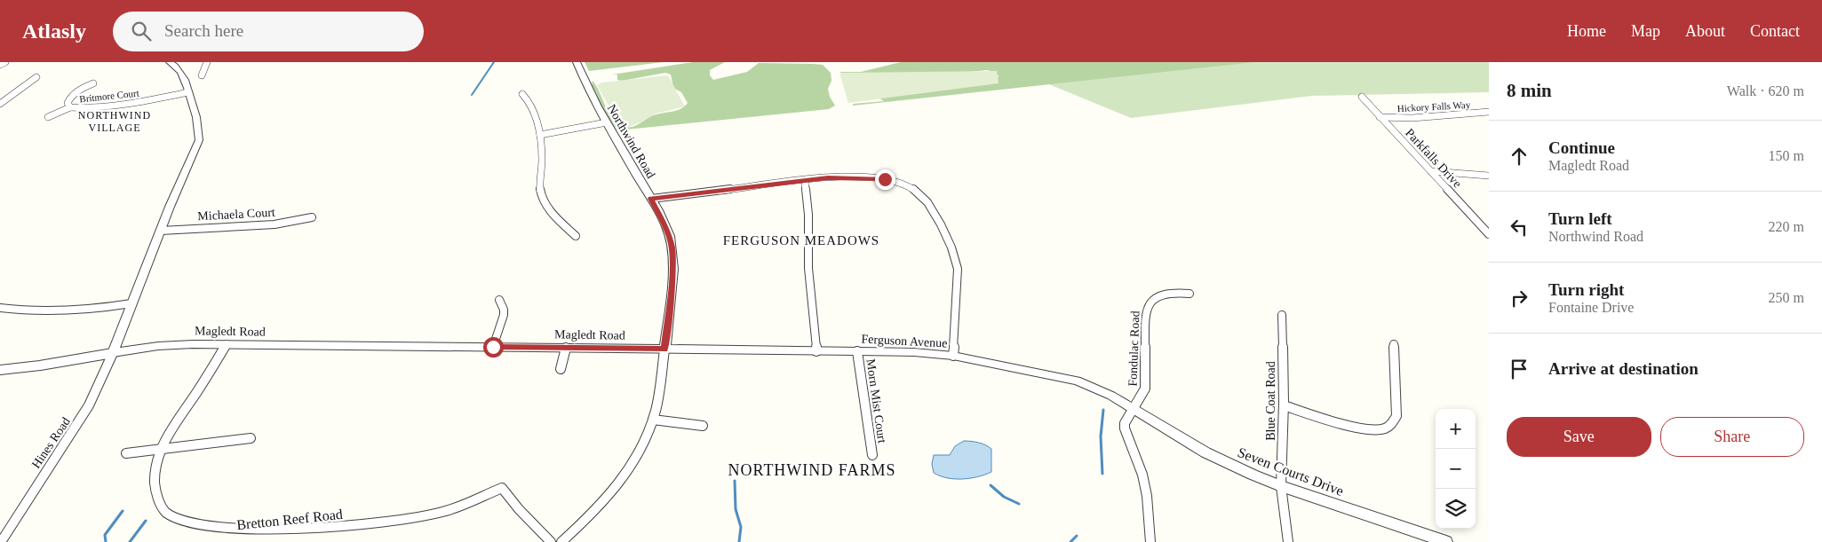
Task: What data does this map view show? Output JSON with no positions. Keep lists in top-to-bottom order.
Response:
{
  "streets": {
    "street": [
      "Britmore Court",
      "Hickory Falls Way",
      "Northwind Road",
      "Parkfalls Drive",
      "Michaela Court",
      "Magledt Road",
      "Ferguson Avenue",
      "Fondulac Road",
      "Morn Mist Court",
      "Blue Coat Road",
      "Hines Road",
      "Seven Courts Drive",
      "Bretton Reef Road"
    ]
  },
  "crossings": [
    ["Hickory Falls Way", "Parkfalls Drive"],
    ["Northwind Road", "Magledt Road"],
    ["Northwind Road", "Ferguson Avenue"],
    ["Magledt Road", "Ferguson Avenue"],
    ["Magledt Road", "Hines Road"],
    ["Ferguson Avenue", "Fondulac Road"],
    ["Ferguson Avenue", "Morn Mist Court"],
    ["Ferguson Avenue", "Seven Courts Drive"],
    ["Fondulac Road", "Seven Courts Drive"],
    ["Blue Coat Road", "Seven Courts Drive"]
  ],
  "districts": ["NORTHWIND VILLAGE", "FERGUSON MEADOWS", "NORTHWIND FARMS"],
  "page": {
    "header": "Atlasly",
    "search": "Search here",
    "nav": [
      "Home",
      "Map",
      "About",
      "Contact"
    ],
    "heading": ["8 min", "Walk · 620 m"],
    "list": [
      ["Continue", "Magledt Road", "150 m"],
      ["Turn left", "Northwind Road", "220 m"],
      ["Turn right", "Fontaine Drive", "250 m"],
      "Arrive at destination"
    ],
    "buttons": ["Save", "Share"],
    "map_buttons": ["+", "−"]
  }
}
